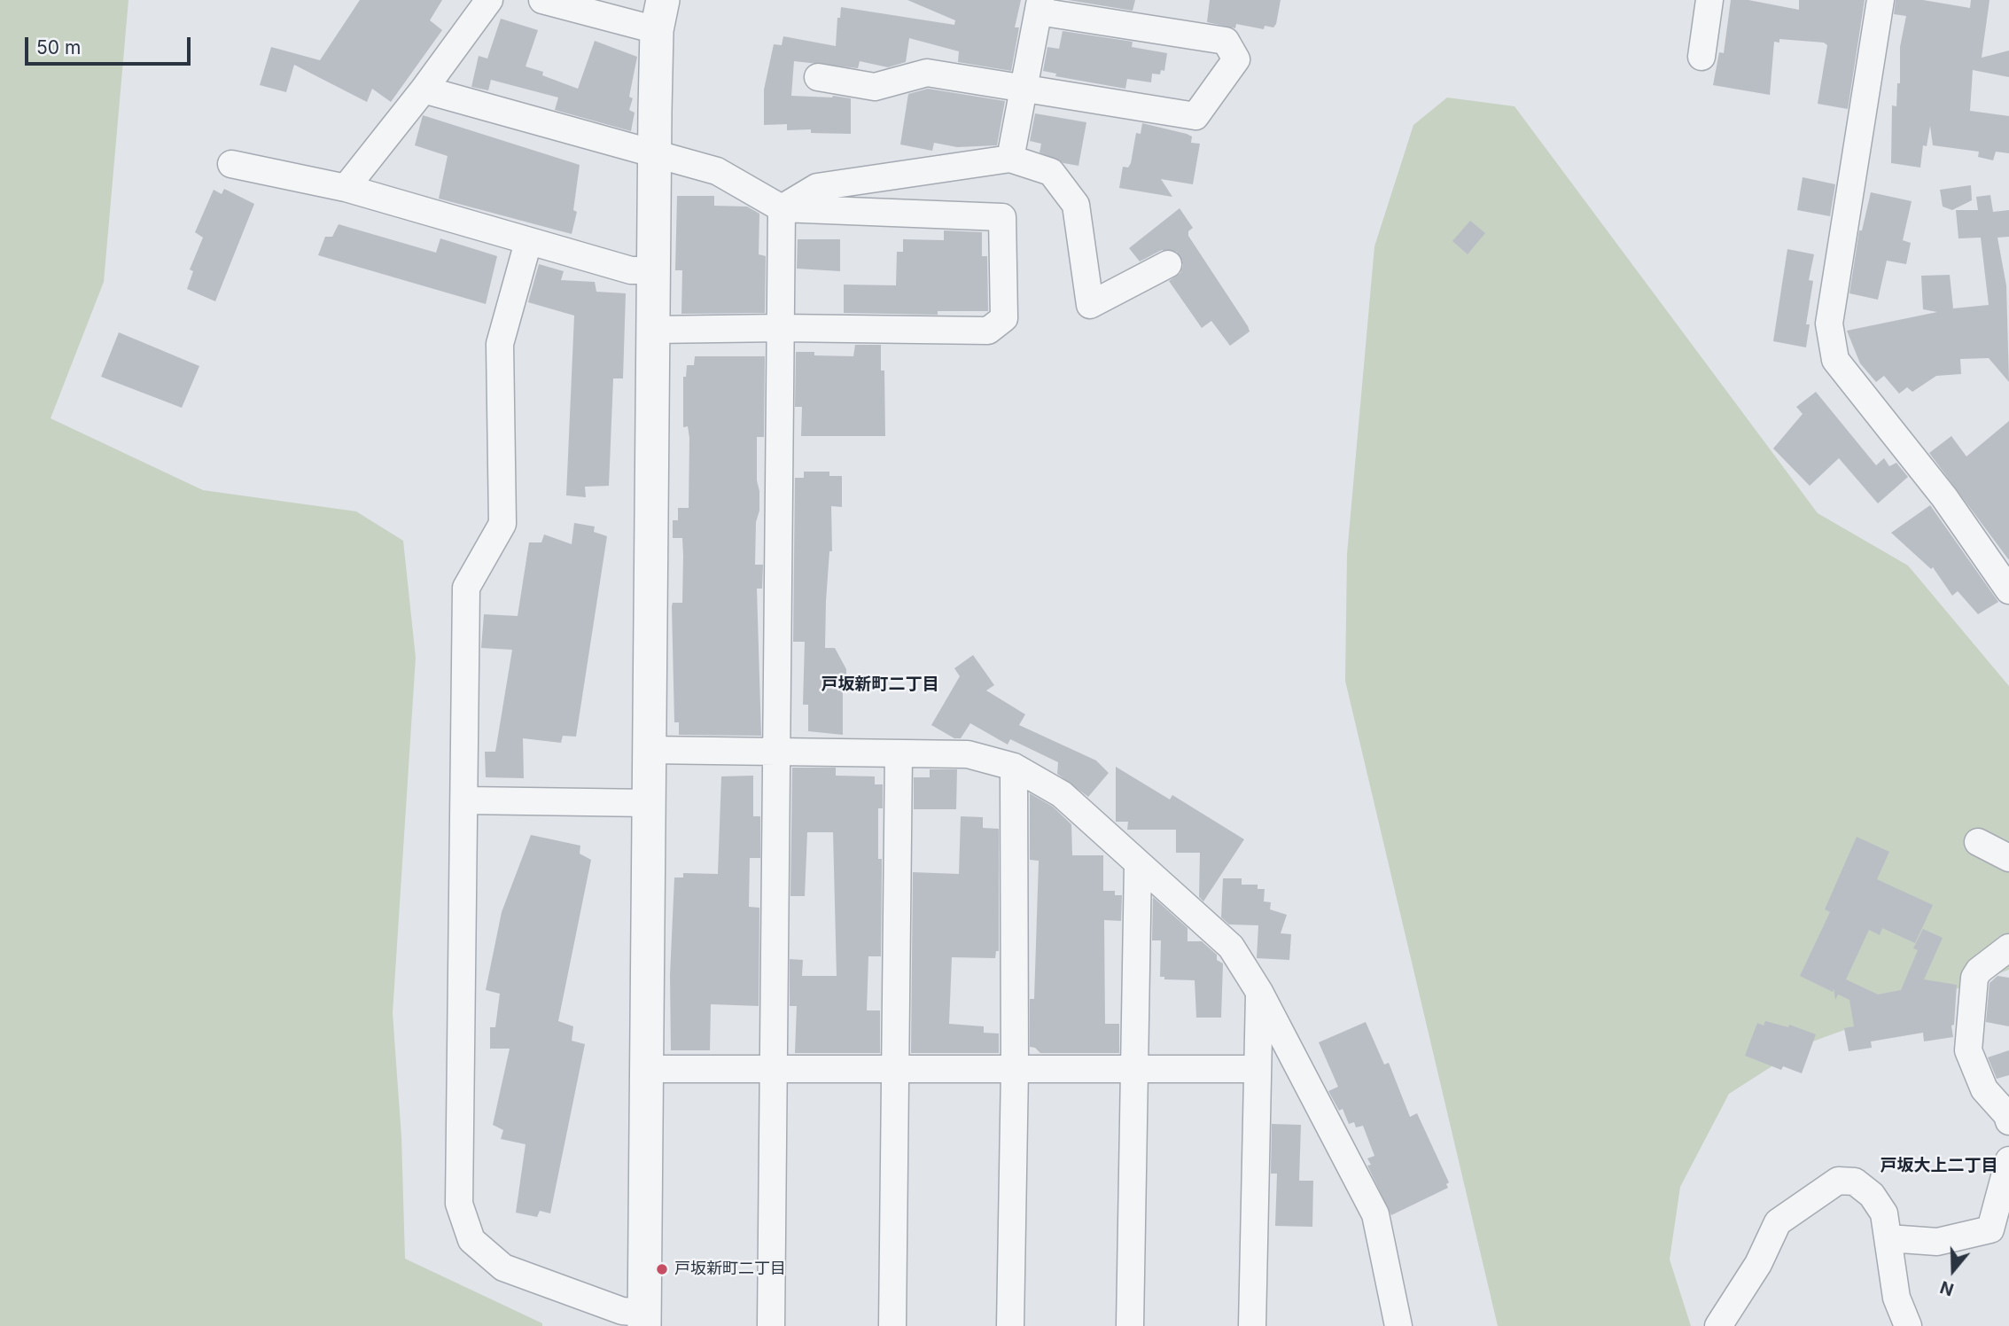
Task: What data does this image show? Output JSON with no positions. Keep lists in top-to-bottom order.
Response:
{
  "districts": ["戸坂新町二丁目", "戸坂大上二丁目"],
  "places": ["戸坂新町二丁目"],
  "scale_bar": "50 m",
  "north": "bottom"
}
